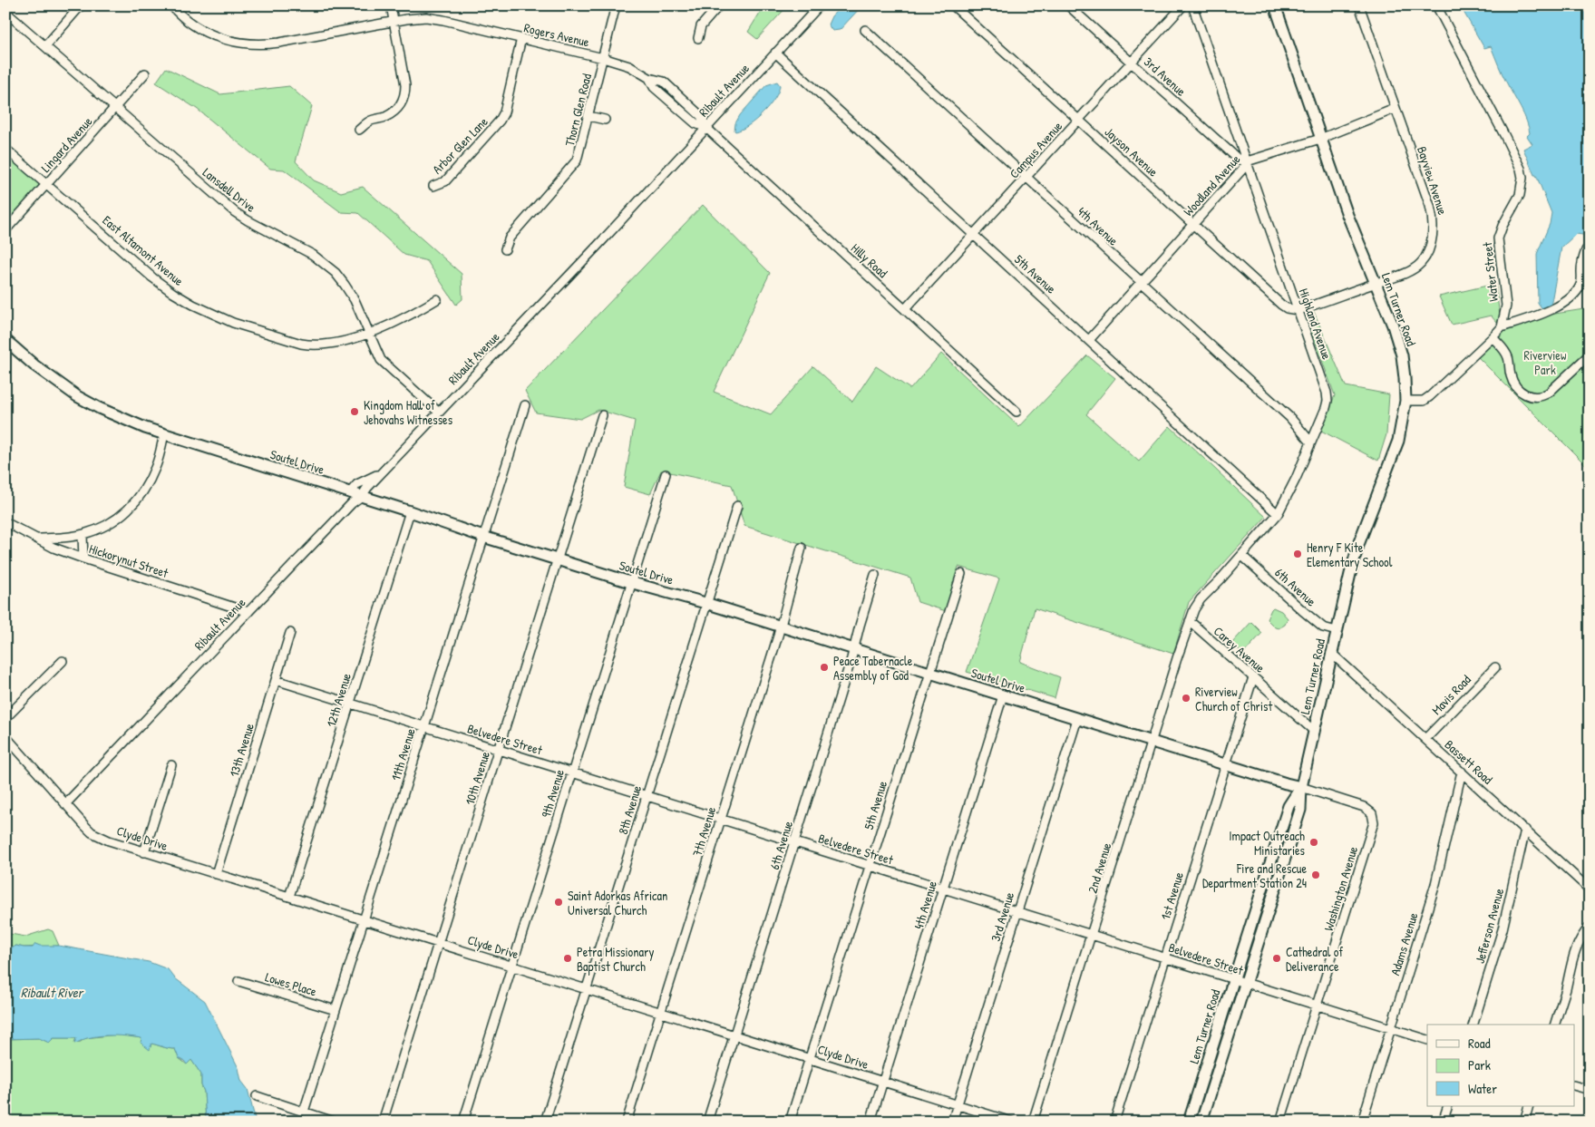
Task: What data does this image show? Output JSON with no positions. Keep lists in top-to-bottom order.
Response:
{
  "streets": {
    "main road": ["Lem Turner Road", "Soutel Drive"],
    "street": [
      "Rogers Avenue",
      "3rd Avenue",
      "Ribault Avenue",
      "Thorn Glen Road",
      "Lingard Avenue",
      "Arbor Glen Lane",
      "Campus Avenue",
      "Jayson Avenue",
      "Bayview Avenue",
      "Woodland Avenue",
      "Lansdell Drive",
      "4th Avenue",
      "East Altamont Avenue",
      "Hilly Road",
      "Water Street",
      "5th Avenue",
      "Highland Avenue",
      "Hickorynut Street",
      "6th Avenue",
      "Carey Avenue",
      "Mavis Road",
      "12th Avenue",
      "Belvedere Street",
      "13th Avenue",
      "11th Avenue",
      "Bassett Road",
      "10th Avenue",
      "9th Avenue",
      "8th Avenue",
      "7th Avenue",
      "Clyde Drive",
      "2nd Avenue",
      "Washington Avenue",
      "1st Avenue",
      "Jefferson Avenue",
      "Adams Avenue",
      "Lowes Place"
    ]
  },
  "crossings": [
    ["Rogers Avenue", "Ribault Avenue"],
    ["Rogers Avenue", "Thorn Glen Road"],
    ["Rogers Avenue", "Arbor Glen Lane"],
    ["Rogers Avenue", "Hilly Road"],
    ["3rd Avenue", "Campus Avenue"],
    ["3rd Avenue", "Woodland Avenue"],
    ["3rd Avenue", "Highland Avenue"],
    ["3rd Avenue", "Soutel Drive"],
    ["3rd Avenue", "Belvedere Street"],
    ["3rd Avenue", "Clyde Drive"],
    ["Ribault Avenue", "Lansdell Drive"],
    ["Ribault Avenue", "Hilly Road"],
    ["Ribault Avenue", "5th Avenue"],
    ["Ribault Avenue", "Soutel Drive"],
    ["Ribault Avenue", "Hickorynut Street"],
    ["Ribault Avenue", "Clyde Drive"],
    ["Lingard Avenue", "Lansdell Drive"],
    ["Lingard Avenue", "East Altamont Avenue"],
    ["Campus Avenue", "Jayson Avenue"],
    ["Campus Avenue", "4th Avenue"],
    ["Campus Avenue", "Hilly Road"],
    ["Campus Avenue", "5th Avenue"],
    ["Jayson Avenue", "Bayview Avenue"],
    ["Jayson Avenue", "Woodland Avenue"],
    ["Jayson Avenue", "Highland Avenue"],
    ["Bayview Avenue", "Woodland Avenue"],
    ["Bayview Avenue", "Lem Turner Road"],
    ["Bayview Avenue", "Highland Avenue"],
    ["Woodland Avenue", "4th Avenue"],
    ["Woodland Avenue", "5th Avenue"],
    ["Woodland Avenue", "Lem Turner Road"],
    ["Woodland Avenue", "Highland Avenue"],
    ["Lansdell Drive", "East Altamont Avenue"],
    ["4th Avenue", "Highland Avenue"],
    ["4th Avenue", "Soutel Drive"],
    ["4th Avenue", "Belvedere Street"],
    ["4th Avenue", "Clyde Drive"],
    ["5th Avenue", "Highland Avenue"],
    ["5th Avenue", "Soutel Drive"],
    ["5th Avenue", "Belvedere Street"],
    ["5th Avenue", "Clyde Drive"],
    ["Lem Turner Road", "Soutel Drive"],
    ["Lem Turner Road", "6th Avenue"],
    ["Lem Turner Road", "Carey Avenue"],
    ["Lem Turner Road", "Belvedere Street"],
    ["Lem Turner Road", "Bassett Road"],
    ["Lem Turner Road", "Washington Avenue"],
    ["Highland Avenue", "6th Avenue"],
    ["Highland Avenue", "Carey Avenue"],
    ["Highland Avenue", "2nd Avenue"],
    ["Soutel Drive", "6th Avenue"],
    ["Soutel Drive", "12th Avenue"],
    ["Soutel Drive", "11th Avenue"],
    ["Soutel Drive", "10th Avenue"],
    ["Soutel Drive", "9th Avenue"],
    ["Soutel Drive", "8th Avenue"],
    ["Soutel Drive", "7th Avenue"],
    ["Soutel Drive", "2nd Avenue"],
    ["Soutel Drive", "Washington Avenue"],
    ["Soutel Drive", "1st Avenue"],
    ["6th Avenue", "Belvedere Street"],
    ["6th Avenue", "Clyde Drive"],
    ["Carey Avenue", "2nd Avenue"],
    ["Carey Avenue", "1st Avenue"],
    ["Mavis Road", "Bassett Road"],
    ["12th Avenue", "Belvedere Street"],
    ["12th Avenue", "Clyde Drive"],
    ["Belvedere Street", "13th Avenue"],
    ["Belvedere Street", "11th Avenue"],
    ["Belvedere Street", "10th Avenue"],
    ["Belvedere Street", "9th Avenue"],
    ["Belvedere Street", "8th Avenue"],
    ["Belvedere Street", "7th Avenue"],
    ["Belvedere Street", "2nd Avenue"],
    ["Belvedere Street", "Washington Avenue"],
    ["Belvedere Street", "1st Avenue"],
    ["Belvedere Street", "Adams Avenue"],
    ["13th Avenue", "Clyde Drive"],
    ["11th Avenue", "Clyde Drive"],
    ["11th Avenue", "Lowes Place"],
    ["Bassett Road", "Jefferson Avenue"],
    ["Bassett Road", "Adams Avenue"],
    ["10th Avenue", "Clyde Drive"],
    ["9th Avenue", "Clyde Drive"],
    ["8th Avenue", "Clyde Drive"],
    ["7th Avenue", "Clyde Drive"]
  ],
  "water": ["Ribault River"],
  "parks": ["Riverview Park"],
  "places": [
    "Kingdom Hall of Jehovahs Witnesses",
    "Henry F Kite Elementary School",
    "Peace Tabernacle Assembly of God",
    "Riverview Church of Christ",
    "Impact Outreach Ministaries",
    "Fire and Rescue Department Station 24",
    "Saint Adorkas African Universal Church",
    "Petra Missionary Baptist Church",
    "Cathedral of Deliverance"
  ],
  "legend": ["Road", "Park", "Water"]
}
